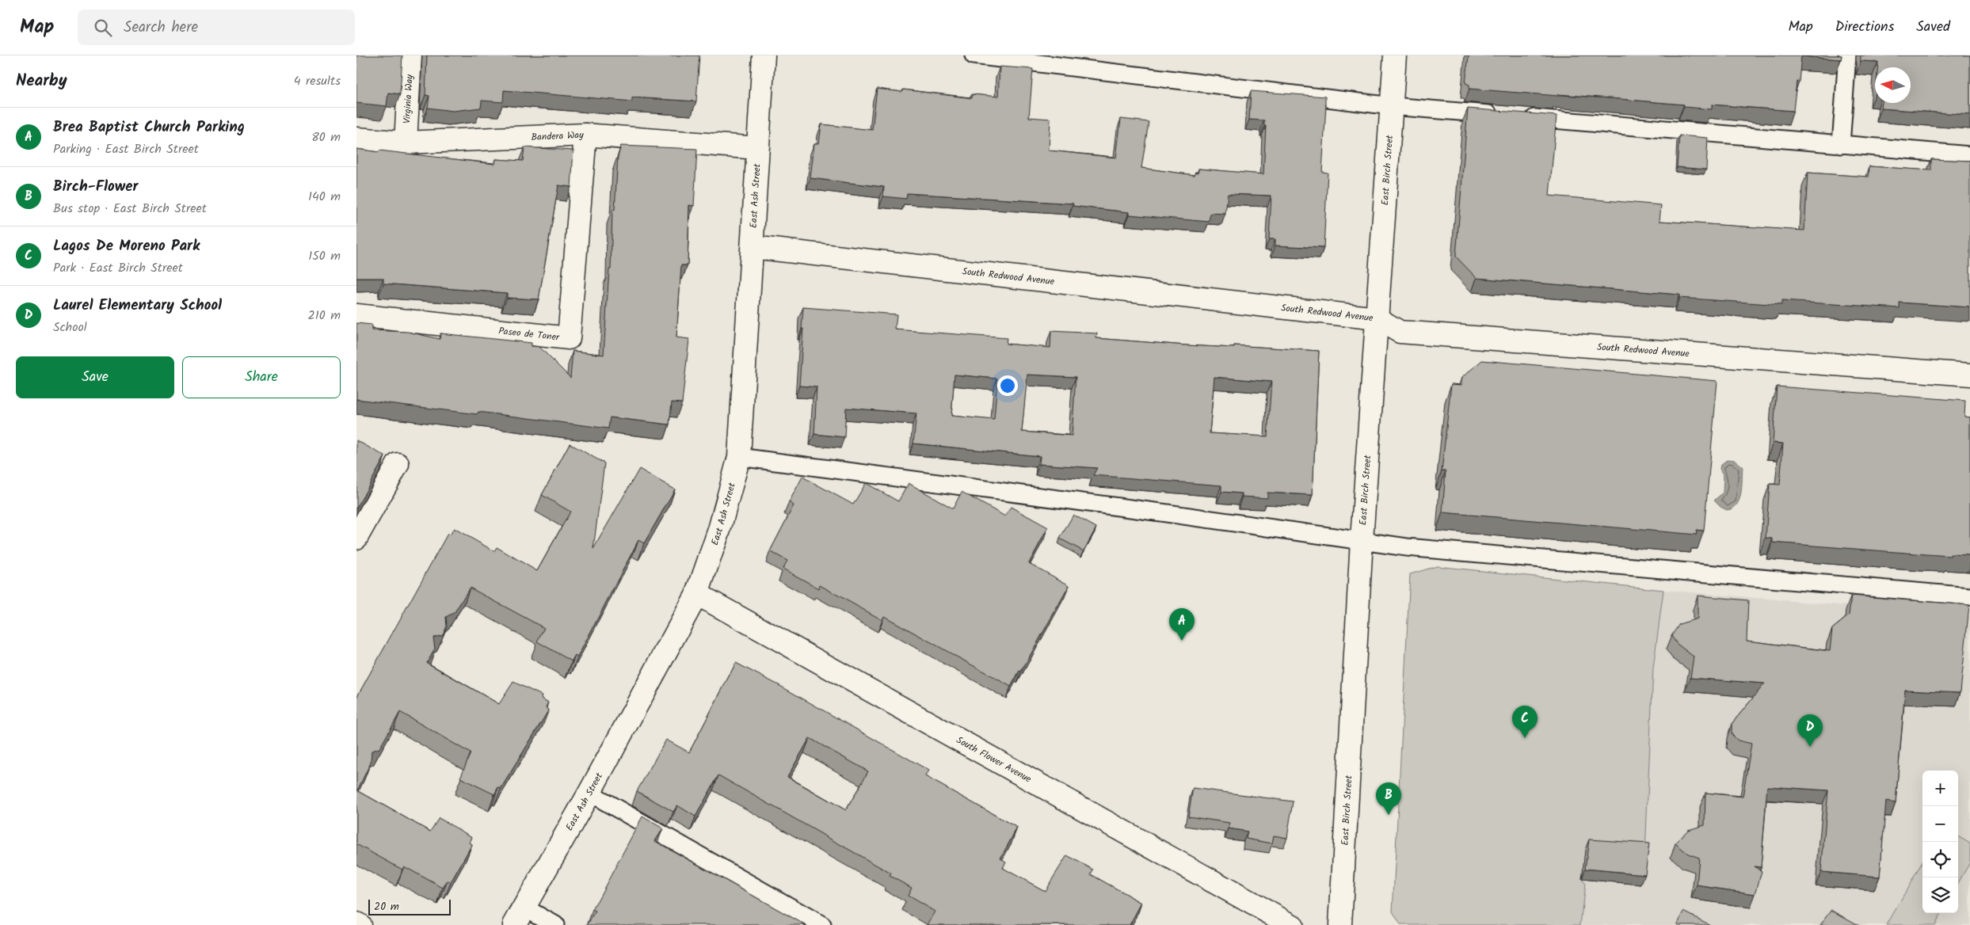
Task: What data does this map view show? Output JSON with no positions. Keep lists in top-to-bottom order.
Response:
{
  "streets": {
    "street": [
      "Virginia Way",
      "Bandera Way",
      "East Birch Street",
      "East Ash Street",
      "South Redwood Avenue",
      "Paseo de Toner",
      "South Flower Avenue"
    ]
  },
  "crossings": [
    ["Virginia Way", "Bandera Way"],
    ["Bandera Way", "East Ash Street"],
    ["Bandera Way", "Paseo de Toner"],
    ["East Birch Street", "South Redwood Avenue"],
    ["East Ash Street", "South Redwood Avenue"],
    ["East Ash Street", "South Flower Avenue"]
  ],
  "scale_bar": "20 m",
  "north": "left",
  "page": {
    "header": "Map",
    "search": "Search here",
    "nav": ["Map", "Directions", "Saved"],
    "heading": ["Nearby", "4 results"],
    "list": [
      {
        "mark": "A",
        "name": "Brea Baptist Church Parking",
        "note": "Parking · East Birch Street",
        "value": "80 m"
      },
      {
        "mark": "B",
        "name": "Birch-Flower",
        "note": "Bus stop · East Birch Street",
        "value": "140 m"
      },
      {
        "mark": "C",
        "name": "Lagos De Moreno Park",
        "note": "Park · East Birch Street",
        "value": "150 m"
      },
      {
        "mark": "D",
        "name": "Laurel Elementary School",
        "note": "School",
        "value": "210 m"
      }
    ],
    "buttons": ["Save", "Share"],
    "pins": [
      "A",
      "C",
      "D",
      "B"
    ],
    "map_buttons": ["+", "−"],
    "scale": "20 m"
  }
}
